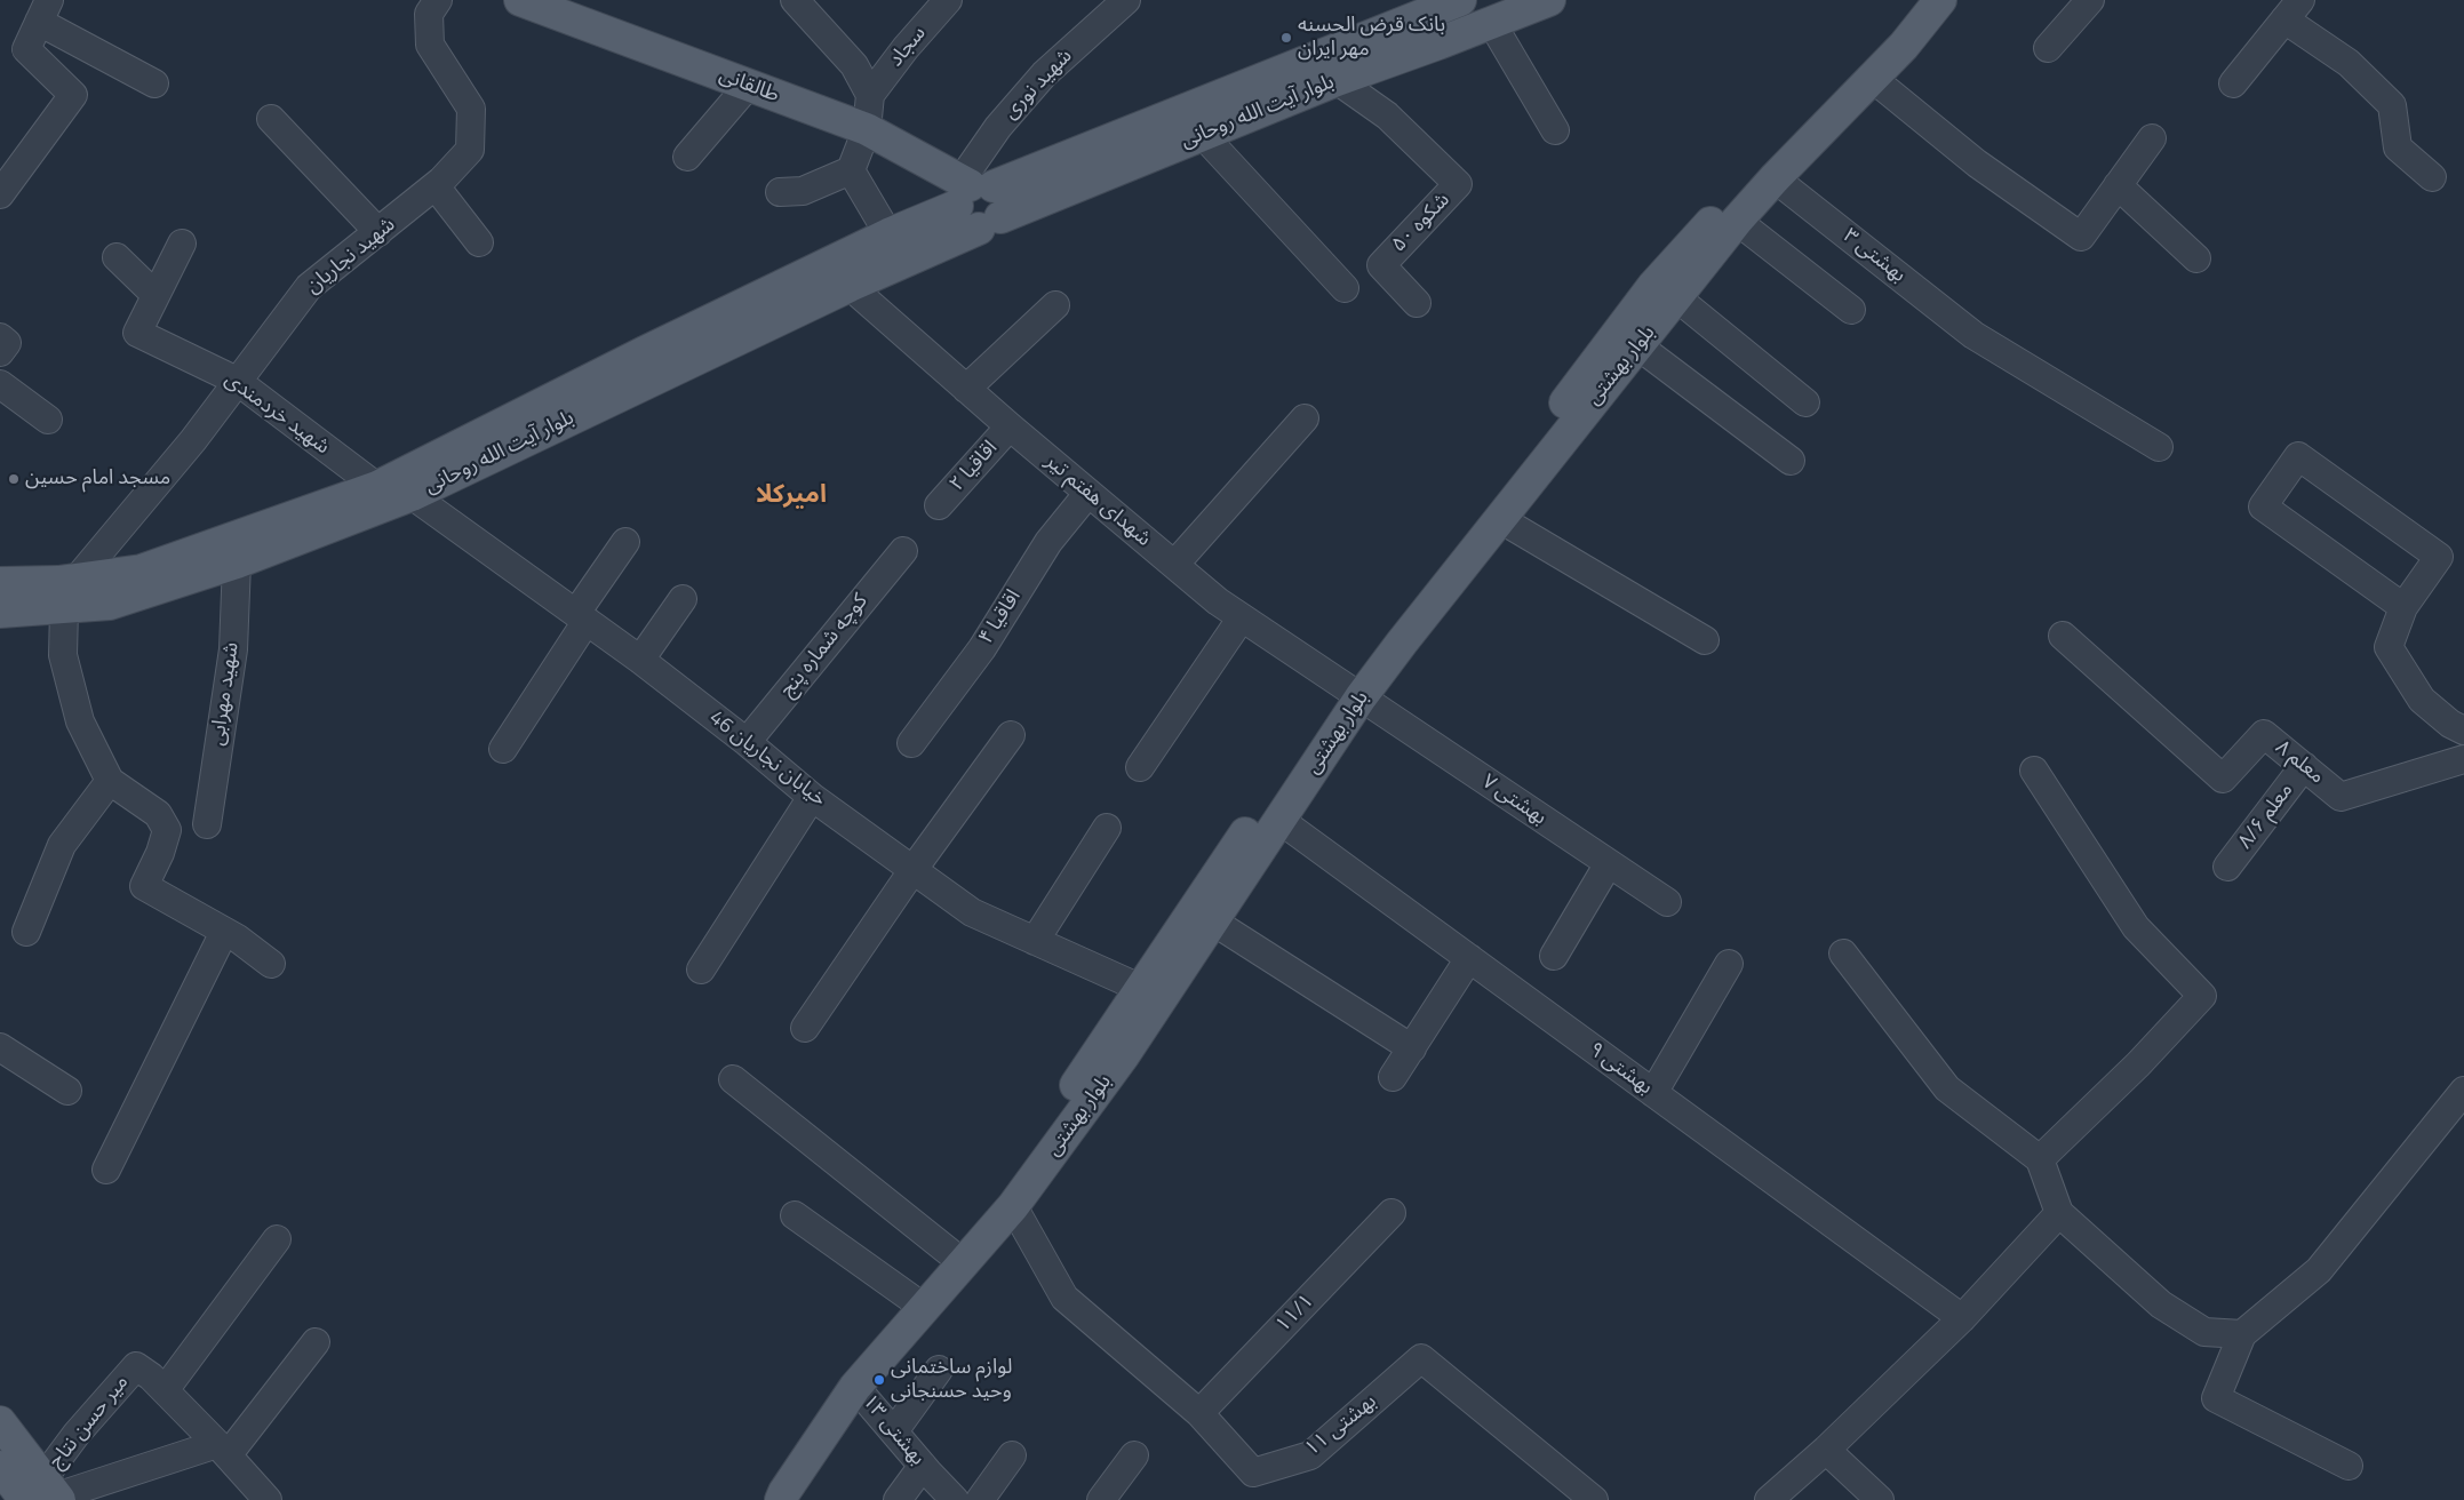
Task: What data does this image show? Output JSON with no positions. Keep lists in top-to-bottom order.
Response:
{
  "streets": {
    "main road": ["طالقانی", "بلوار آیت الله روحانی", "بلوار بهشتی"],
    "street": [
      "سجاد",
      "شهید نوری",
      "شکوه ۵۰",
      "شهید نجاریان",
      "بهشتی ۳",
      "شهید خردمندی",
      "اقاقیا ۲",
      "شهدای هفتم تیر",
      "اقاقیا ۴",
      "کوچه شماره پنج",
      "شهید مهرابی",
      "خیابان نجاریان 46",
      "معلم ۸",
      "بهشتی ۷",
      "معلم ۸/۶",
      "بهشتی ۹",
      "۱۱/۱",
      "میر حسن نتاج",
      "بهشتی ۱۱",
      "بهشتی ۱۳"
    ]
  },
  "crossings": [
    ["شهید نوری", "طالقانی"],
    ["شهید نوری", "بلوار آیت الله روحانی"],
    ["طالقانی", "بلوار آیت الله روحانی"],
    ["بلوار آیت الله روحانی", "شکوه ۵۰"],
    ["بلوار آیت الله روحانی", "شهید نجاریان"],
    ["بلوار آیت الله روحانی", "شهید خردمندی"],
    ["بلوار آیت الله روحانی", "شهدای هفتم تیر"],
    ["بلوار آیت الله روحانی", "شهید مهرابی"],
    ["بلوار آیت الله روحانی", "خیابان نجاریان 46"],
    ["شهید نجاریان", "شهید خردمندی"],
    ["بهشتی ۳", "بلوار بهشتی"],
    ["بلوار بهشتی", "شهدای هفتم تیر"],
    ["بلوار بهشتی", "خیابان نجاریان 46"],
    ["بلوار بهشتی", "بهشتی ۷"],
    ["بلوار بهشتی", "بهشتی ۹"],
    ["بلوار بهشتی", "بهشتی ۱۱"],
    ["بلوار بهشتی", "بهشتی ۱۳"],
    ["اقاقیا ۲", "شهدای هفتم تیر"],
    ["شهدای هفتم تیر", "اقاقیا ۴"],
    ["شهدای هفتم تیر", "بهشتی ۷"],
    ["کوچه شماره پنج", "خیابان نجاریان 46"],
    ["معلم ۸", "معلم ۸/۶"],
    ["۱۱/۱", "بهشتی ۱۱"]
  ],
  "districts": ["امیرکلا"],
  "places": ["بانک قرض الحسنه مهر ایران", "مسجد امام حسین", "لوازم ساختمانی وحید حسنجانی"]
}
